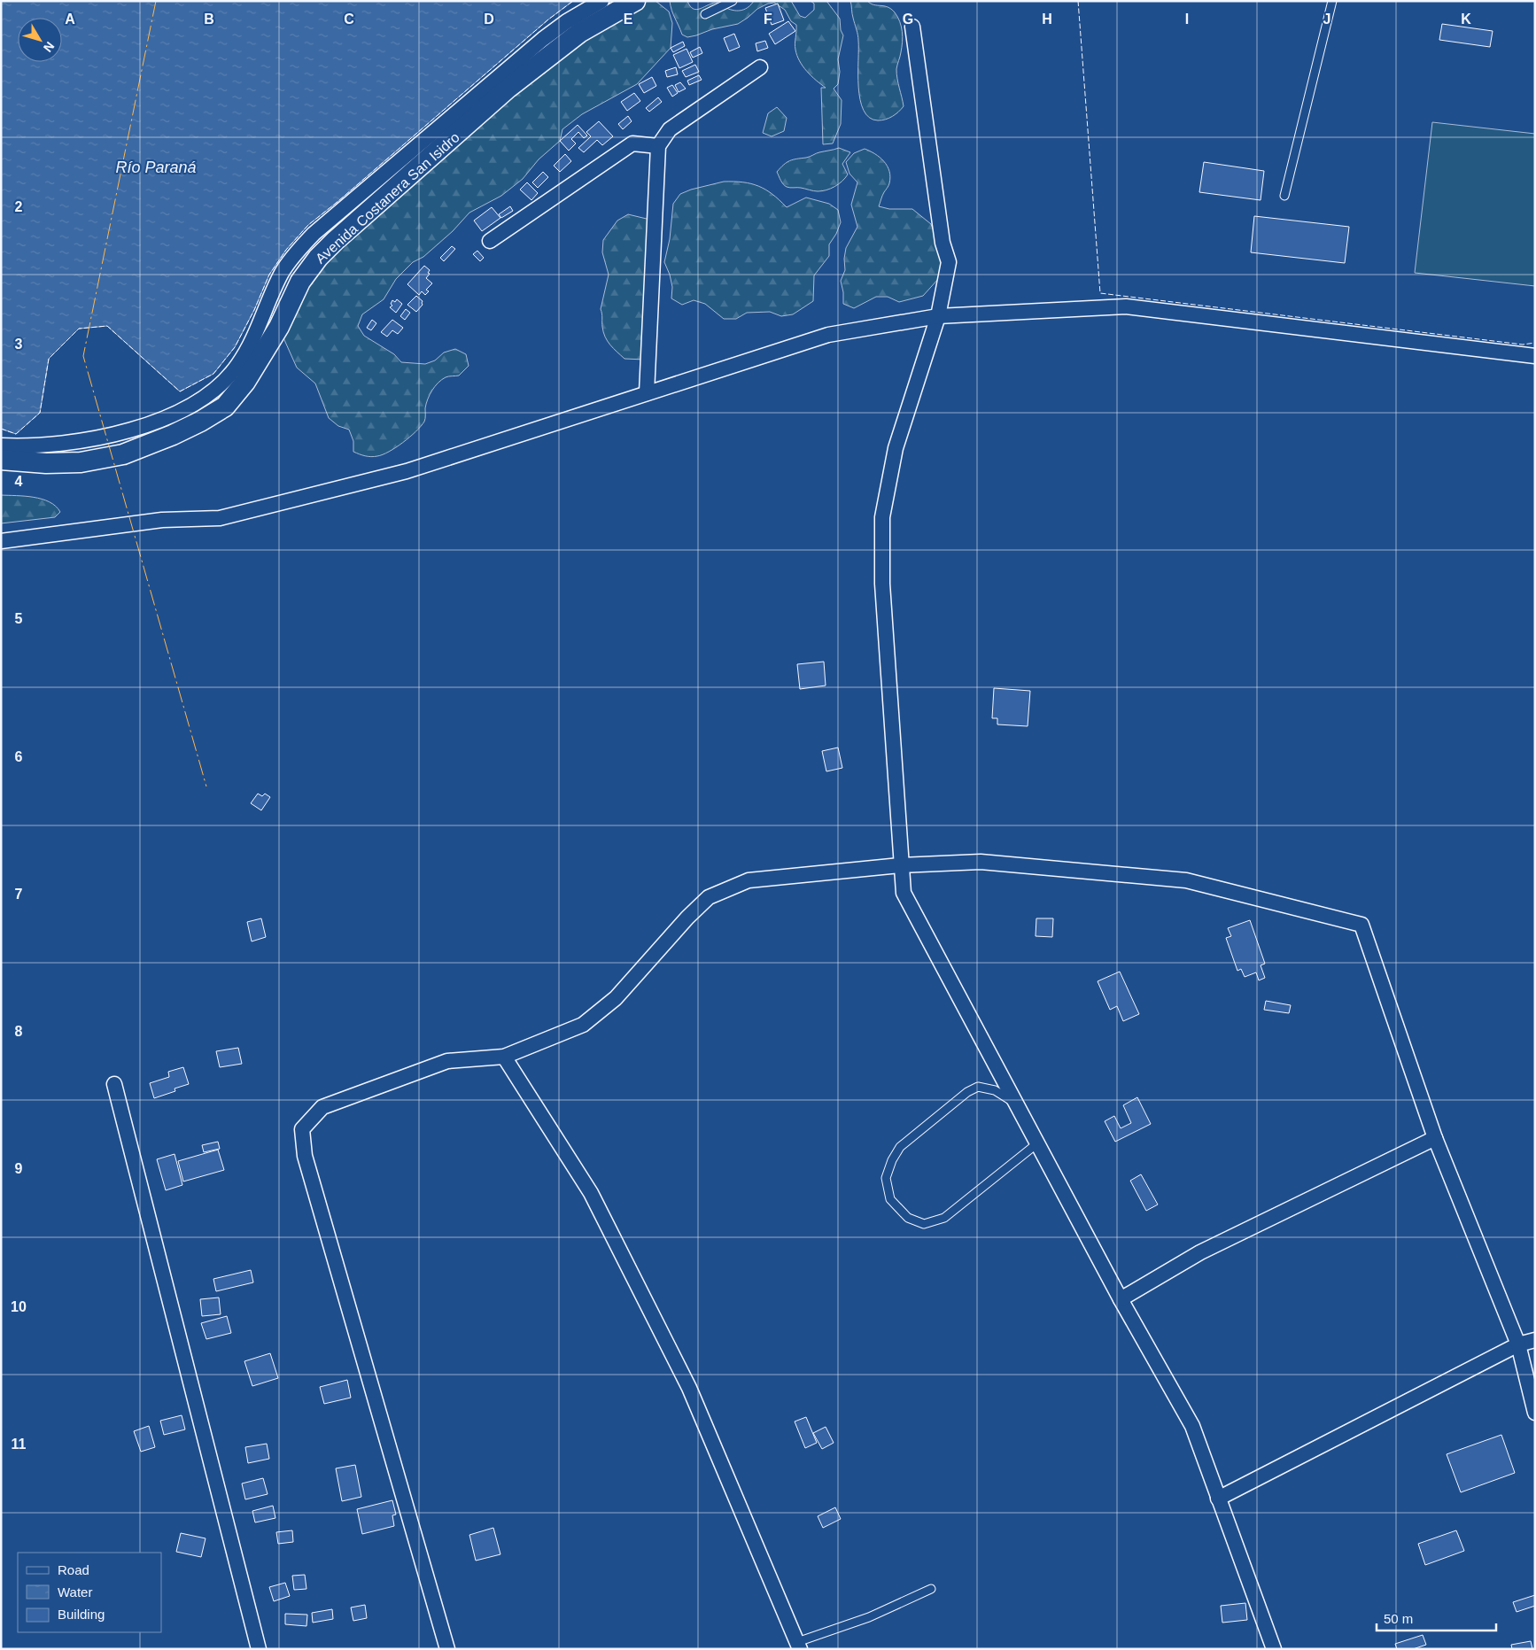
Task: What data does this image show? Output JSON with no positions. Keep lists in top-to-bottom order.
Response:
{
  "streets": {
    "main road": ["Avenida Costanera San Isidro"]
  },
  "water": ["Río Paraná"],
  "legend": ["Road", "Water", "Building"],
  "scale_bar": "50 m",
  "north": "bottom right",
  "grid": {
    "columns": [
      "A",
      "B",
      "C",
      "D",
      "E",
      "F",
      "G",
      "H",
      "I",
      "J",
      "K"
    ],
    "rows": [
      "2",
      "3",
      "4",
      "5",
      "6",
      "7",
      "8",
      "9",
      "10",
      "11"
    ]
  }
}
